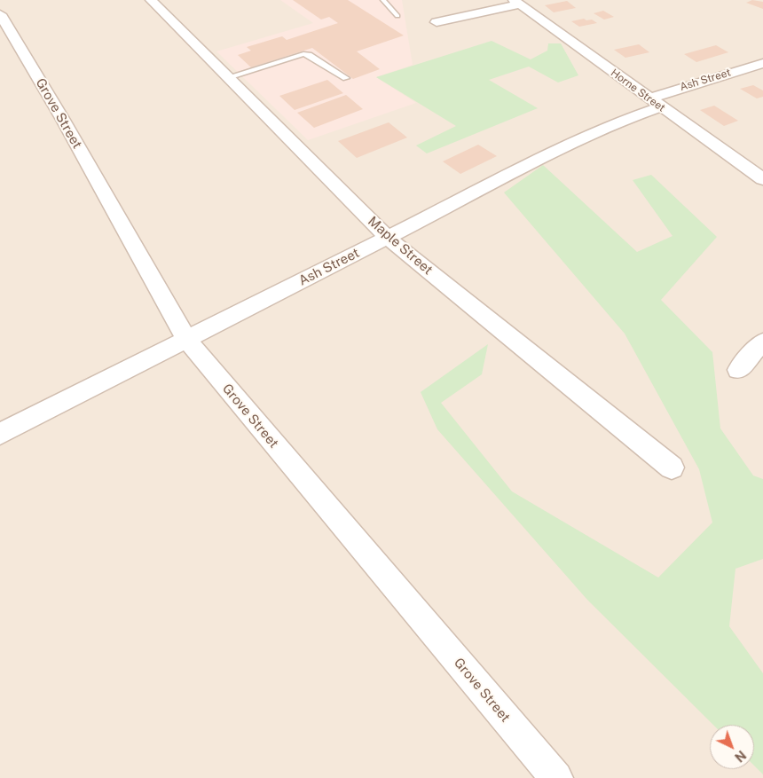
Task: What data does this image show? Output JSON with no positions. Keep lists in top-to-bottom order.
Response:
{
  "streets": {
    "street": [
      "Ash Street",
      "Horne Street",
      "Grove Street",
      "Maple Street"
    ]
  },
  "crossings": [
    ["Ash Street", "Horne Street"],
    ["Ash Street", "Grove Street"],
    ["Ash Street", "Maple Street"]
  ],
  "north": "bottom right"
}
